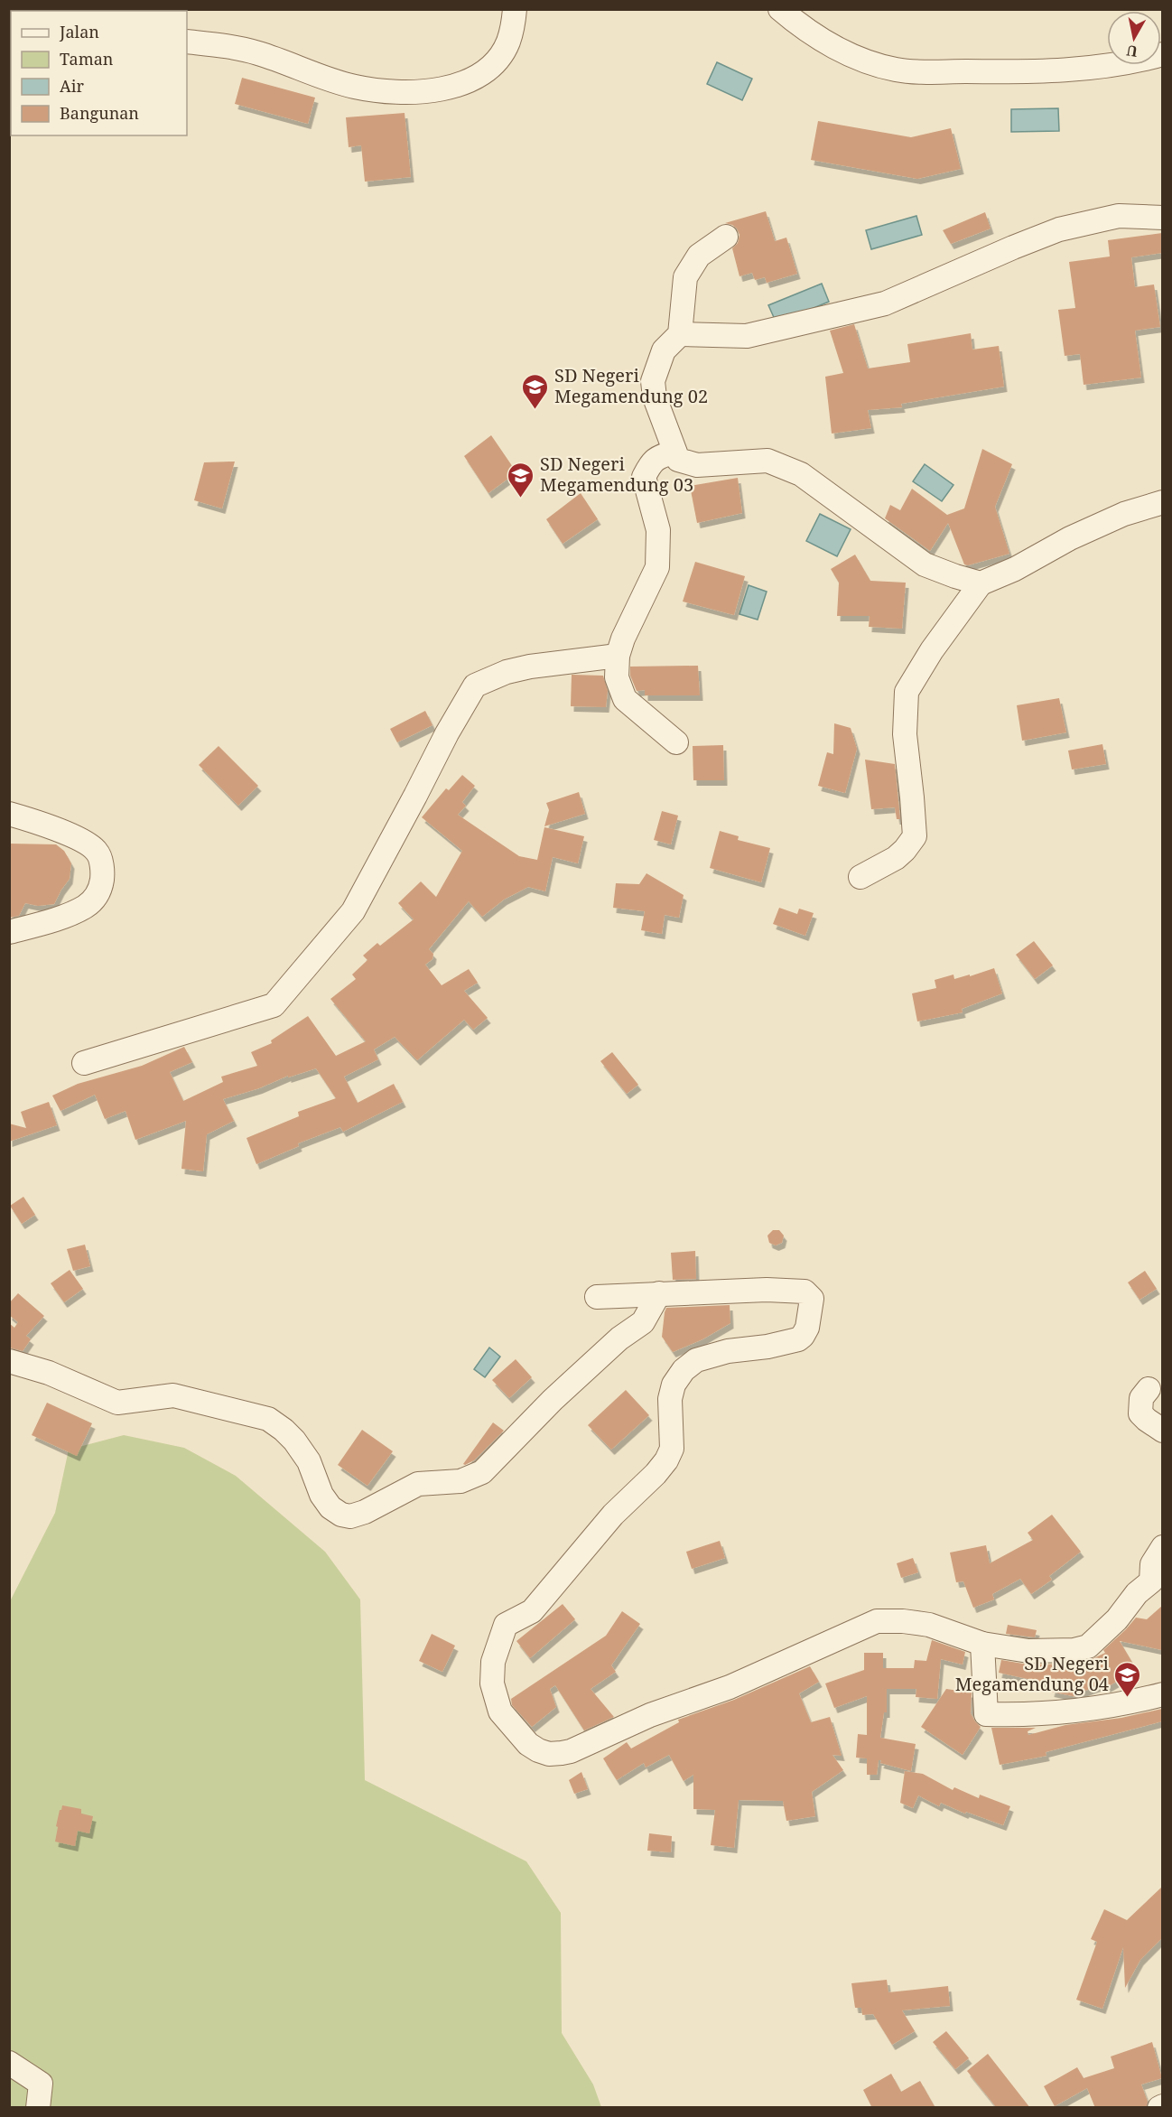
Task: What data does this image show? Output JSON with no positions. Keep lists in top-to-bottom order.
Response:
{
  "places": {
    "school or university": ["SD Negeri Megamendung 02", "SD Negeri Megamendung 03", "SD Negeri Megamendung 04"]
  },
  "legend": [
    "Jalan",
    "Taman",
    "Air",
    "Bangunan"
  ],
  "north": "bottom"
}
